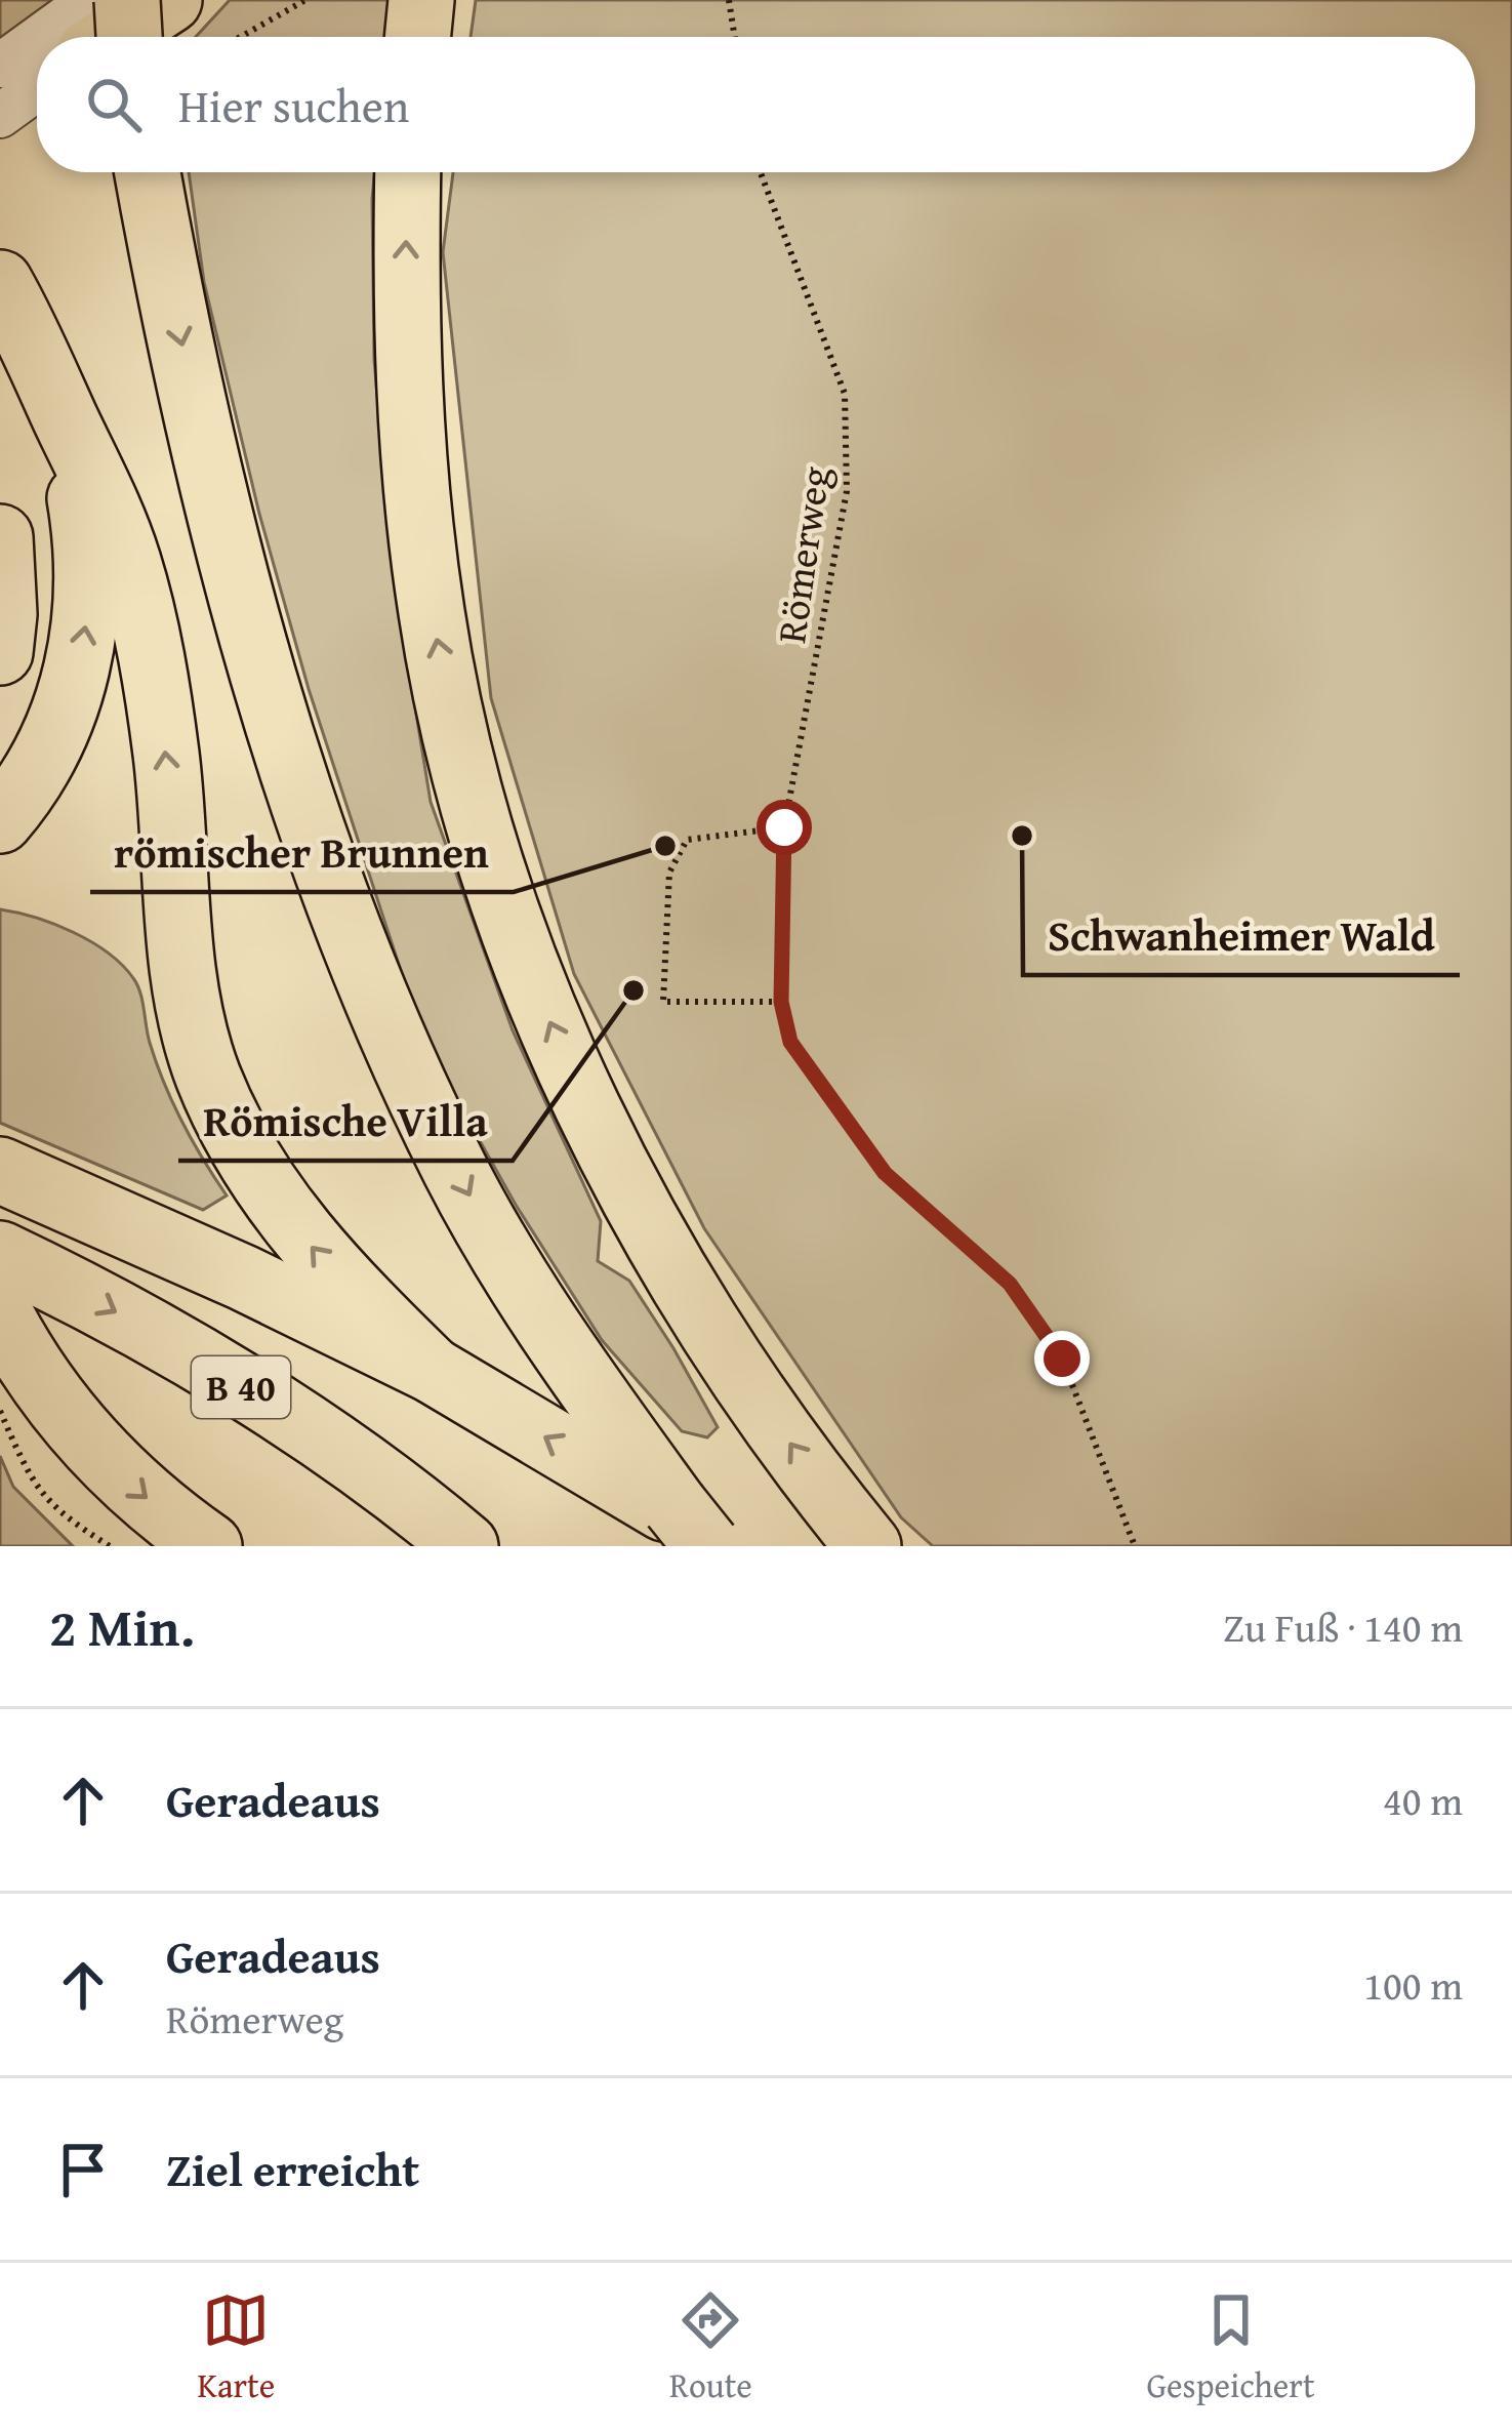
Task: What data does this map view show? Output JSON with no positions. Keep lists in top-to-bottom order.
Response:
{
  "streets": {
    "highway": ["B 40"],
    "path": ["Römerweg"]
  },
  "places": ["Schwanheimer Wald", "römischer Brunnen", "Römische Villa"],
  "page": {
    "search": "Hier suchen",
    "heading": ["2 Min.", "Zu Fuß · 140 m"],
    "list": [
      ["Geradeaus", "40 m"],
      ["Geradeaus", "Römerweg", "100 m"],
      "Ziel erreicht"
    ],
    "nav": ["Karte", "Route", "Gespeichert"]
  }
}
